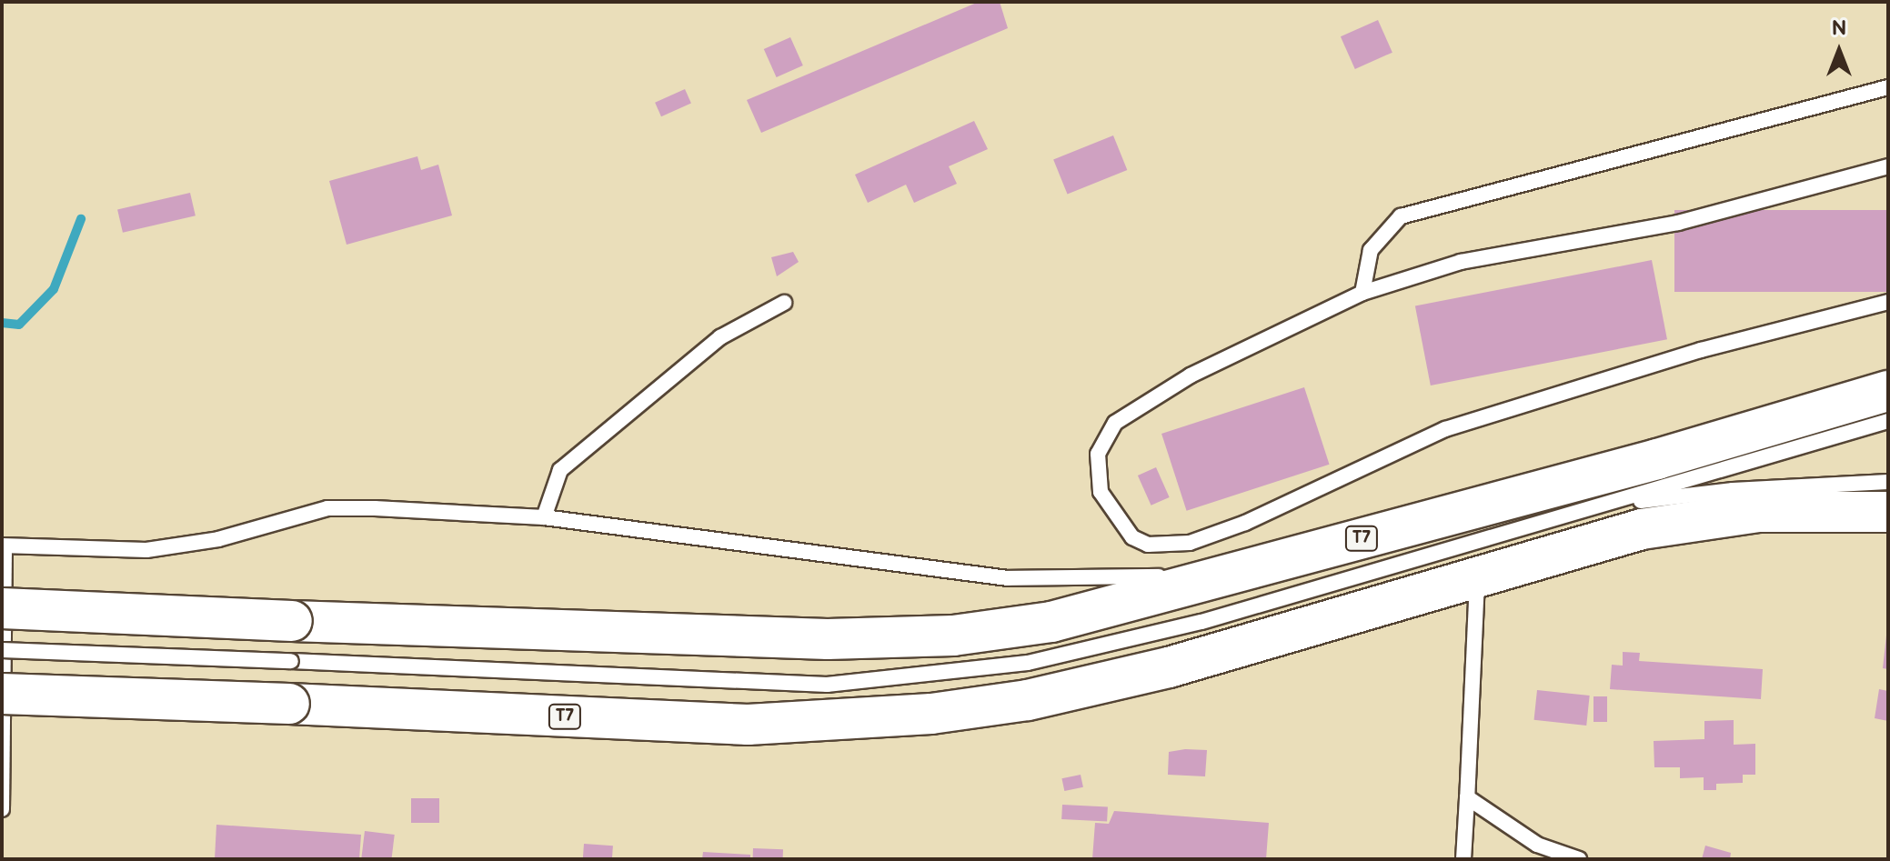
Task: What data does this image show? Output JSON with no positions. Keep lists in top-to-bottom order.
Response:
{
  "streets": {
    "highway": ["T7"]
  },
  "north": "top"
}
